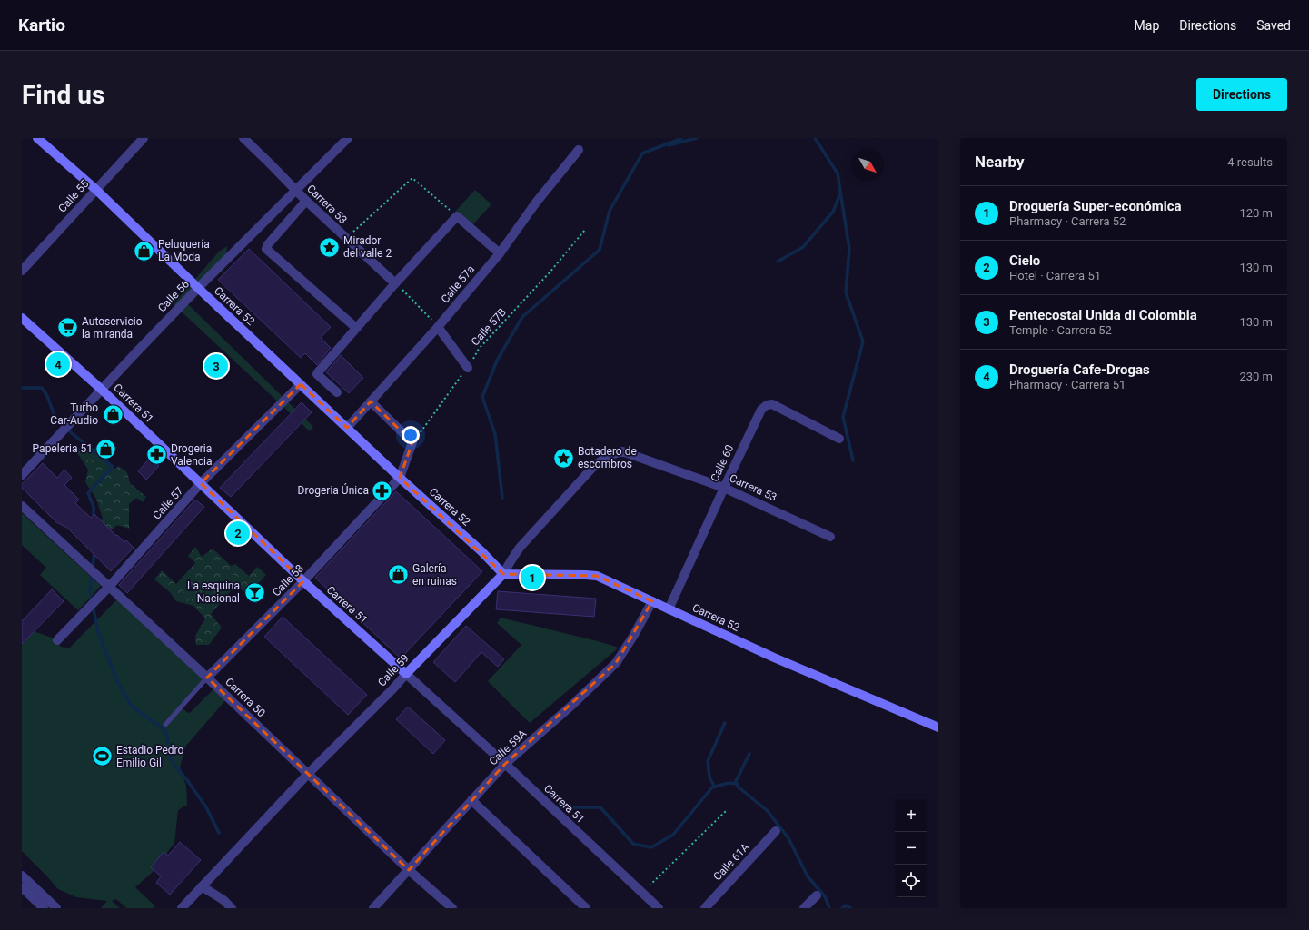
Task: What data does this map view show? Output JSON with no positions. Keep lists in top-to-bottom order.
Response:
{
  "streets": {
    "main road": ["Carrera 52", "Carrera 51", "Calle 59"],
    "street": [
      "Calle 55",
      "Carrera 53",
      "Calle 57a",
      "Calle 56",
      "Calle 60",
      "Calle 57",
      "Calle 58",
      "Carrera 50",
      "Calle 59A",
      "Calle 61A"
    ],
    "path": ["Calle 57B"]
  },
  "crossings": [
    ["Calle 55", "Carrera 52"],
    ["Carrera 53", "Calle 56"],
    ["Carrera 53", "Calle 60"],
    ["Carrera 53", "Calle 59"],
    ["Calle 57a", "Carrera 52"],
    ["Calle 56", "Carrera 52"],
    ["Calle 56", "Carrera 51"],
    ["Carrera 52", "Calle 60"],
    ["Carrera 52", "Calle 57"],
    ["Carrera 52", "Calle 58"],
    ["Carrera 52", "Calle 59"],
    ["Carrera 52", "Calle 59A"],
    ["Calle 57B", "Calle 58"],
    ["Carrera 51", "Calle 57"],
    ["Carrera 51", "Calle 58"],
    ["Carrera 51", "Calle 59"],
    ["Carrera 51", "Calle 59A"],
    ["Calle 57", "Carrera 50"],
    ["Calle 58", "Carrera 50"],
    ["Calle 59", "Carrera 50"],
    ["Carrera 50", "Calle 59A"]
  ],
  "places": {
    "place": ["Mirador del valle 2", "Botadero de escombros"],
    "shop": [
      "Peluquería La Moda",
      "Turbo Car-Audio",
      "Papeleria 51",
      "Galería en ruinas"
    ],
    "supermarket": ["Autoservicio la miranda"],
    "pharmacy": ["Drogeria Valencia", "Drogeria Única"],
    "bar": ["La esquina Nacional"],
    "sports": ["Estadio Pedro Emilio Gil"]
  },
  "north": "bottom right",
  "page": {
    "header": "Kartio",
    "nav": ["Map", "Directions", "Saved"],
    "buttons": "Directions",
    "title": "Find us",
    "heading": ["Nearby", "4 results"],
    "list": [
      {
        "mark": "1",
        "name": "Droguería Super-económica",
        "note": "Pharmacy · Carrera 52",
        "value": "120 m"
      },
      {
        "mark": "2",
        "name": "Cielo",
        "note": "Hotel · Carrera 51",
        "value": "130 m"
      },
      {
        "mark": "3",
        "name": "Pentecostal Unida di Colombia",
        "note": "Temple · Carrera 52",
        "value": "130 m"
      },
      {
        "mark": "4",
        "name": "Droguería Cafe-Drogas",
        "note": "Pharmacy · Carrera 51",
        "value": "230 m"
      }
    ],
    "pins": [
      "4",
      "3",
      "2",
      "1"
    ],
    "map_buttons": ["+", "−"]
  }
}
